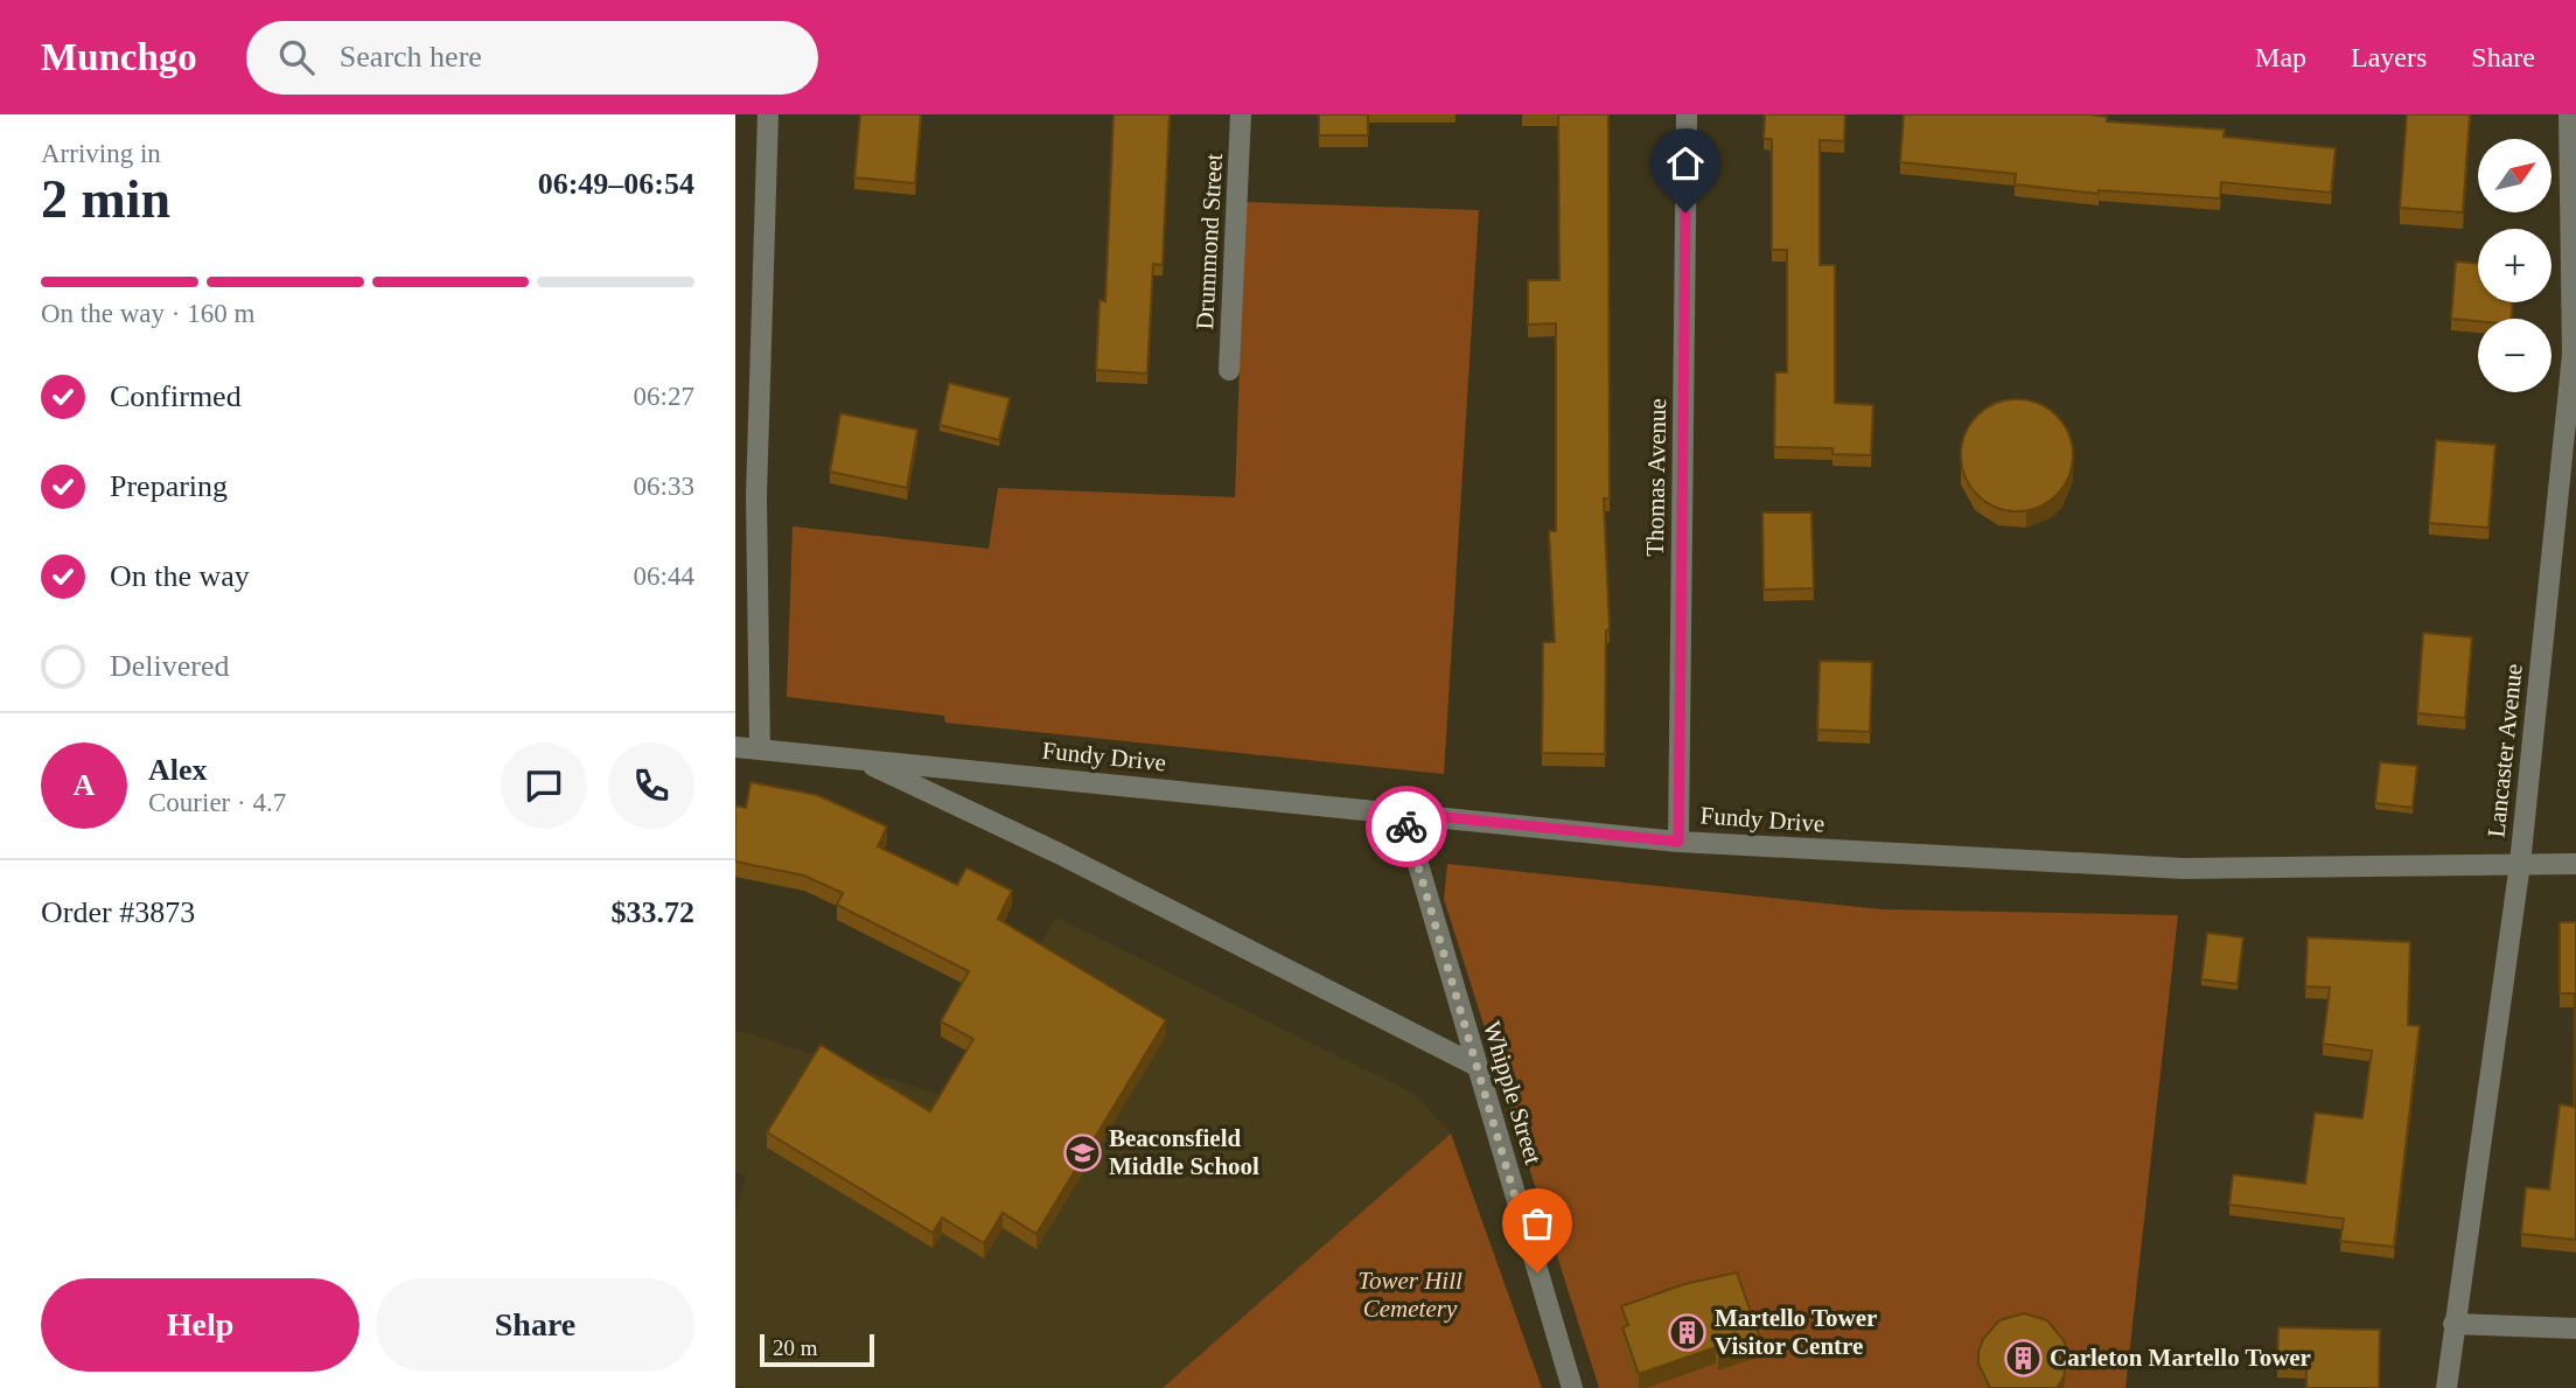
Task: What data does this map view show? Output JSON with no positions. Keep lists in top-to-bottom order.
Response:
{
  "streets": {
    "street": [
      "Drummond Street",
      "Thomas Avenue",
      "Lancaster Avenue",
      "Fundy Drive",
      "Whipple Street"
    ]
  },
  "crossings": [
    ["Thomas Avenue", "Fundy Drive"],
    ["Lancaster Avenue", "Fundy Drive"],
    ["Fundy Drive", "Whipple Street"]
  ],
  "parks": ["Tower Hill Cemetery"],
  "places": {
    "school or university": ["Beaconsfield Middle School"],
    "building": ["Martello Tower Visitor Centre", "Carleton Martello Tower"]
  },
  "scale_bar": "20 m",
  "north": "top right",
  "page": {
    "header": "Munchgo",
    "search": "Search here",
    "nav": ["Map", "Layers", "Share"],
    "heading": ["2 min", "Arriving in", "06:49–06:54"],
    "panel": [
      "Alex",
      "Courier · 4.7",
      "Order #3873",
      "$33.72"
    ],
    "map_buttons": ["+", "−"],
    "bar": "On the way · 160 m",
    "list": [
      ["Confirmed", "06:27"],
      ["Preparing", "06:33"],
      ["On the way", "06:44"],
      "Delivered"
    ],
    "round": "A",
    "buttons": ["Help", "Share"],
    "scale": "20 m"
  }
}
